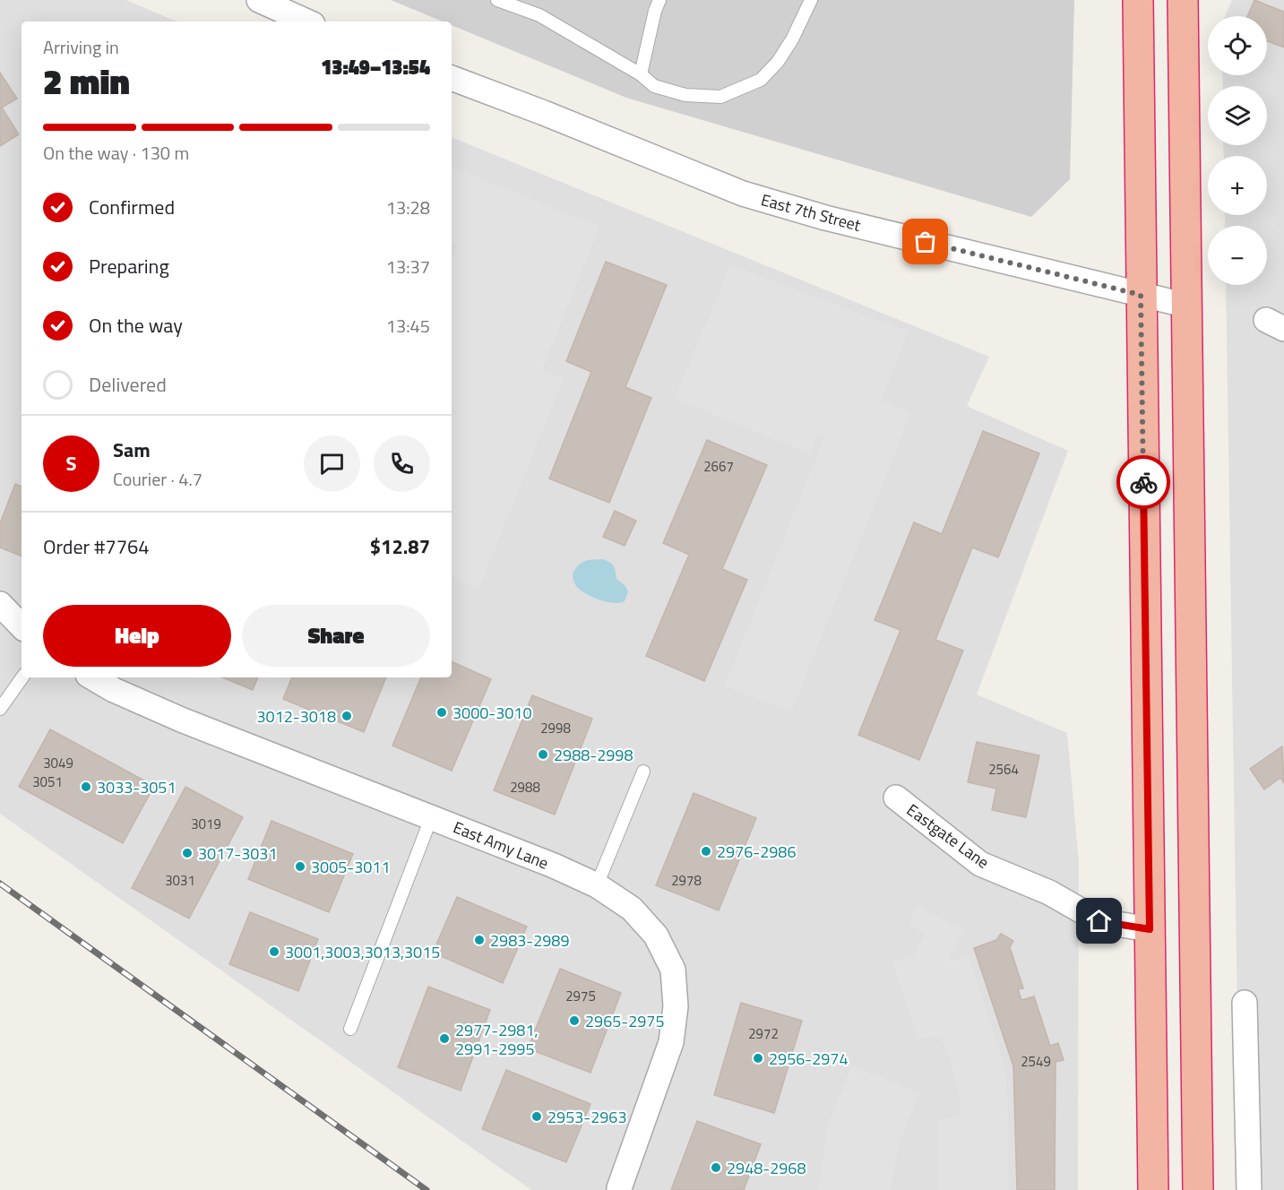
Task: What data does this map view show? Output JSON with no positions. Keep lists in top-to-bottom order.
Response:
{
  "streets": {
    "street": ["East 7th Street", "Eastgate Lane", "East Amy Lane"]
  },
  "places": [
    "3000-3010",
    "3012-3018",
    "2988-2998",
    "3033-3051",
    "2976-2986",
    "3017-3031",
    "3005-3011",
    "2983-2989",
    "3001,3003,3013,3015",
    "2965-2975",
    "2977-2981, 2991-2995",
    "2956-2974",
    "2953-2963",
    "2948-2968"
  ],
  "house_numbers": [
    "2667",
    "2998",
    "3049",
    "2564",
    "3051",
    "2988",
    "3019",
    "3031",
    "2978",
    "2975",
    "2972",
    "2549"
  ],
  "page": {
    "map_buttons": ["+", "−"],
    "heading": ["2 min", "Arriving in", "13:49–13:54"],
    "panel": [
      "Sam",
      "Courier · 4.7",
      "Order #7764",
      "$12.87"
    ],
    "bar": "On the way · 130 m",
    "list": [
      ["Confirmed", "13:28"],
      ["Preparing", "13:37"],
      ["On the way", "13:45"],
      "Delivered"
    ],
    "round": "S",
    "buttons": ["Help", "Share"]
  }
}
